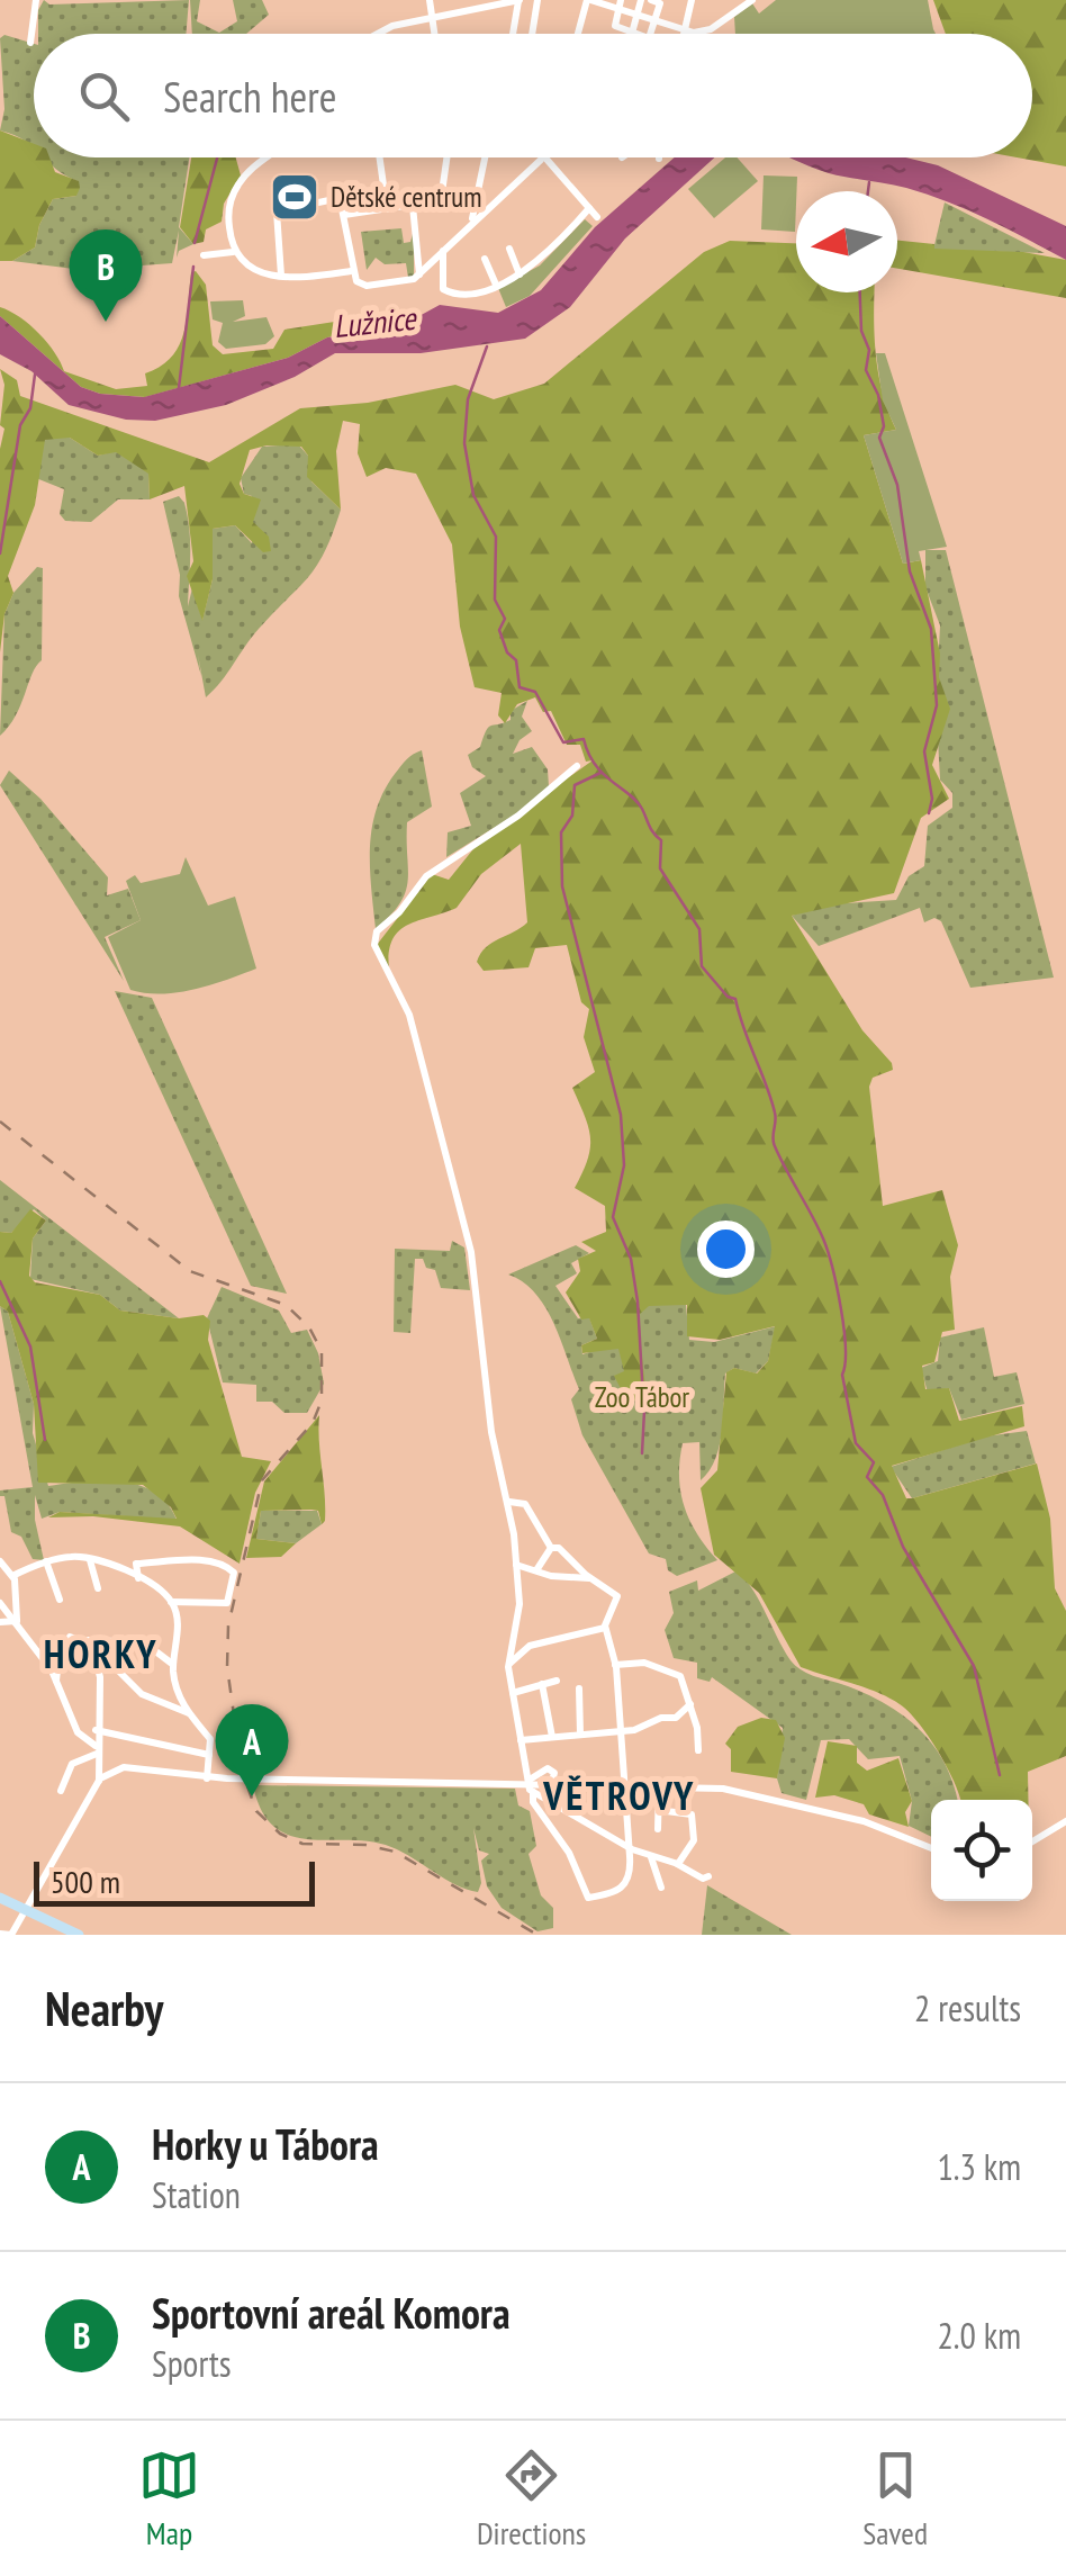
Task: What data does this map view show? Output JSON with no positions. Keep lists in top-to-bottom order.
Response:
{
  "districts": ["HORKY", "VĚTROVY"],
  "water": ["Lužnice"],
  "parks": ["Zoo Tábor"],
  "places": {
    "sports": ["Dětské centrum"]
  },
  "scale_bar": "500 m",
  "north": "left",
  "page": {
    "search": "Search here",
    "pins": ["B", "A"],
    "scale": "500 m",
    "heading": ["Nearby", "2 results"],
    "list": [
      {
        "mark": "A",
        "name": "Horky u Tábora",
        "note": "Station",
        "value": "1.3 km"
      },
      {
        "mark": "B",
        "name": "Sportovní areál Komora",
        "note": "Sports",
        "value": "2.0 km"
      }
    ],
    "nav": ["Map", "Directions", "Saved"]
  }
}
